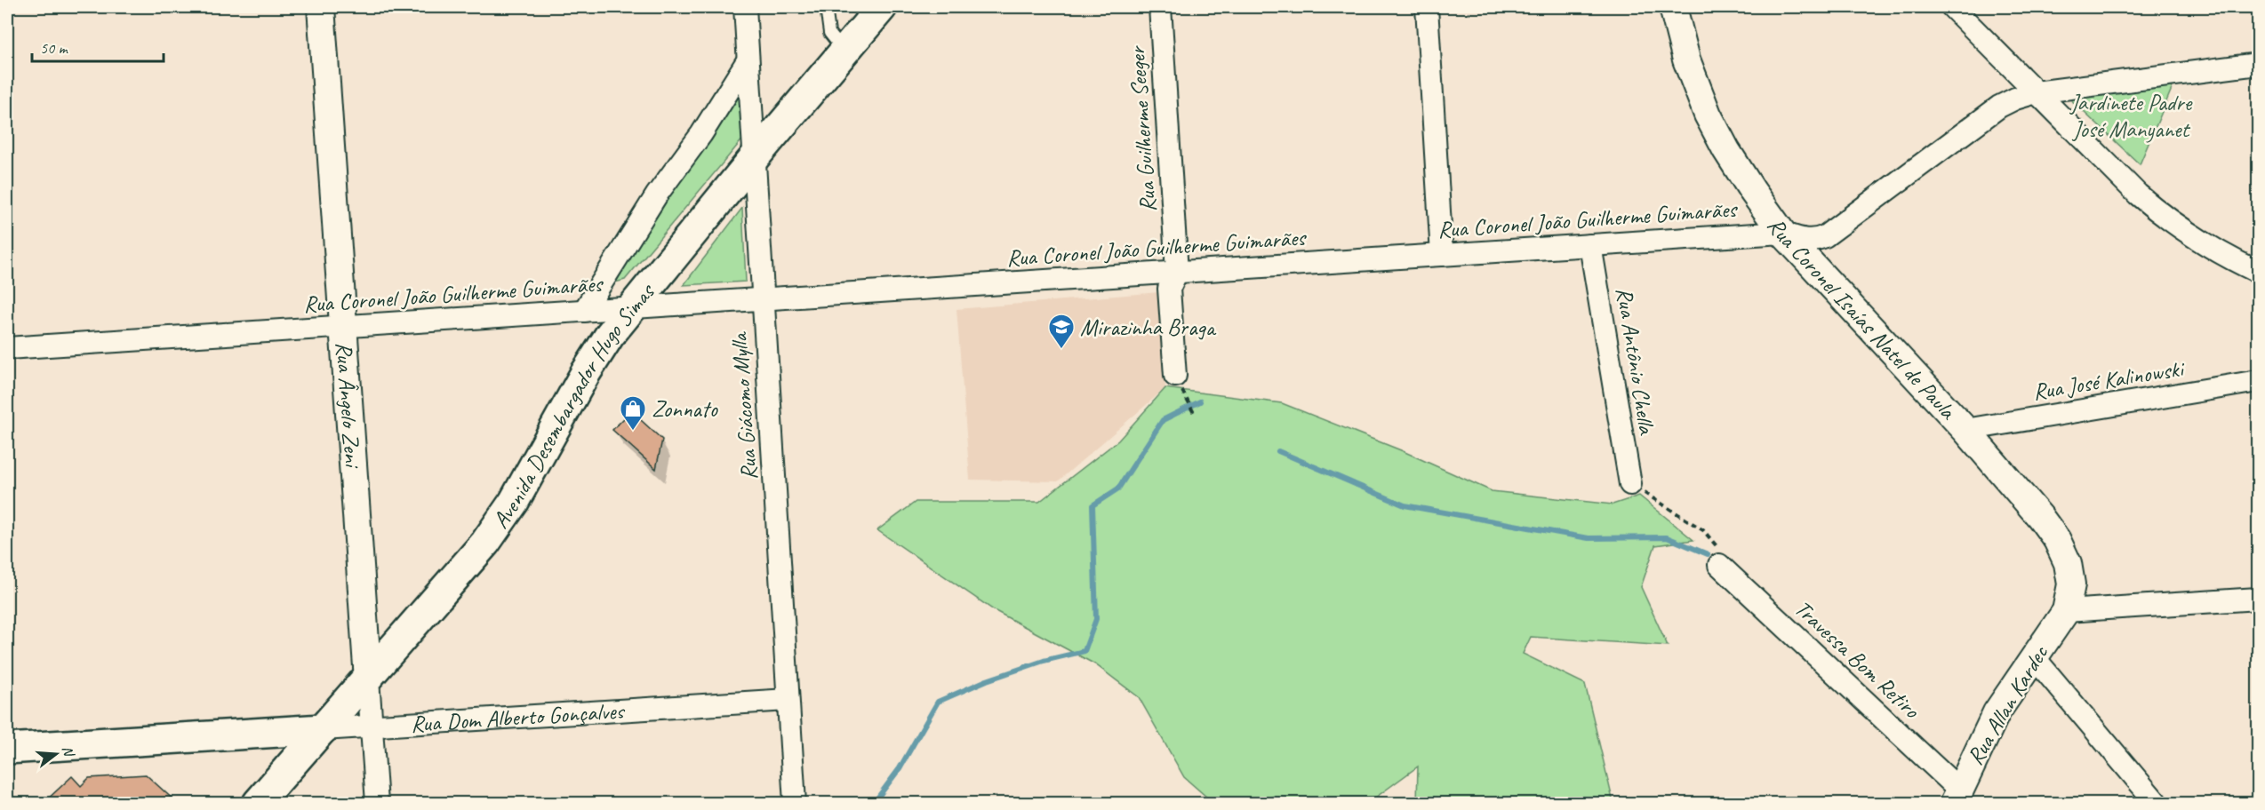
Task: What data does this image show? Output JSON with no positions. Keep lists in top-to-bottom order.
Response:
{
  "streets": {
    "main road": ["Avenida Desembargador Hugo Simas", "Rua Dom Alberto Gonçalves"],
    "street": [
      "Rua Guilherme Seeger",
      "Rua Coronel João Guilherme Guimarães",
      "Rua Coronel Isaías Natel de Paula",
      "Rua Antônio Chella",
      "Rua José Kalinowski",
      "Rua Ângelo Zeni",
      "Rua Giácomo Mylla",
      "Travessa Bom Retiro",
      "Rua Allan Kardec"
    ]
  },
  "crossings": [
    ["Rua Guilherme Seeger", "Rua Coronel João Guilherme Guimarães"],
    ["Rua Coronel João Guilherme Guimarães", "Rua Coronel Isaías Natel de Paula"],
    ["Rua Coronel João Guilherme Guimarães", "Rua Antônio Chella"],
    ["Rua Coronel João Guilherme Guimarães", "Rua Ângelo Zeni"],
    ["Rua Coronel João Guilherme Guimarães", "Avenida Desembargador Hugo Simas"],
    ["Rua Coronel João Guilherme Guimarães", "Rua Giácomo Mylla"],
    ["Rua Coronel Isaías Natel de Paula", "Rua José Kalinowski"],
    ["Rua Coronel Isaías Natel de Paula", "Rua Allan Kardec"],
    ["Rua Ângelo Zeni", "Avenida Desembargador Hugo Simas"],
    ["Rua Ângelo Zeni", "Rua Dom Alberto Gonçalves"],
    ["Avenida Desembargador Hugo Simas", "Rua Giácomo Mylla"],
    ["Avenida Desembargador Hugo Simas", "Rua Dom Alberto Gonçalves"],
    ["Rua Giácomo Mylla", "Rua Dom Alberto Gonçalves"],
    ["Travessa Bom Retiro", "Rua Allan Kardec"]
  ],
  "parks": ["Jardinete Padre José Manyanet"],
  "places": {
    "school or university": ["Mirazinha Braga"],
    "shop": ["Zonnato"]
  },
  "scale_bar": "50 m",
  "north": "right"
}
